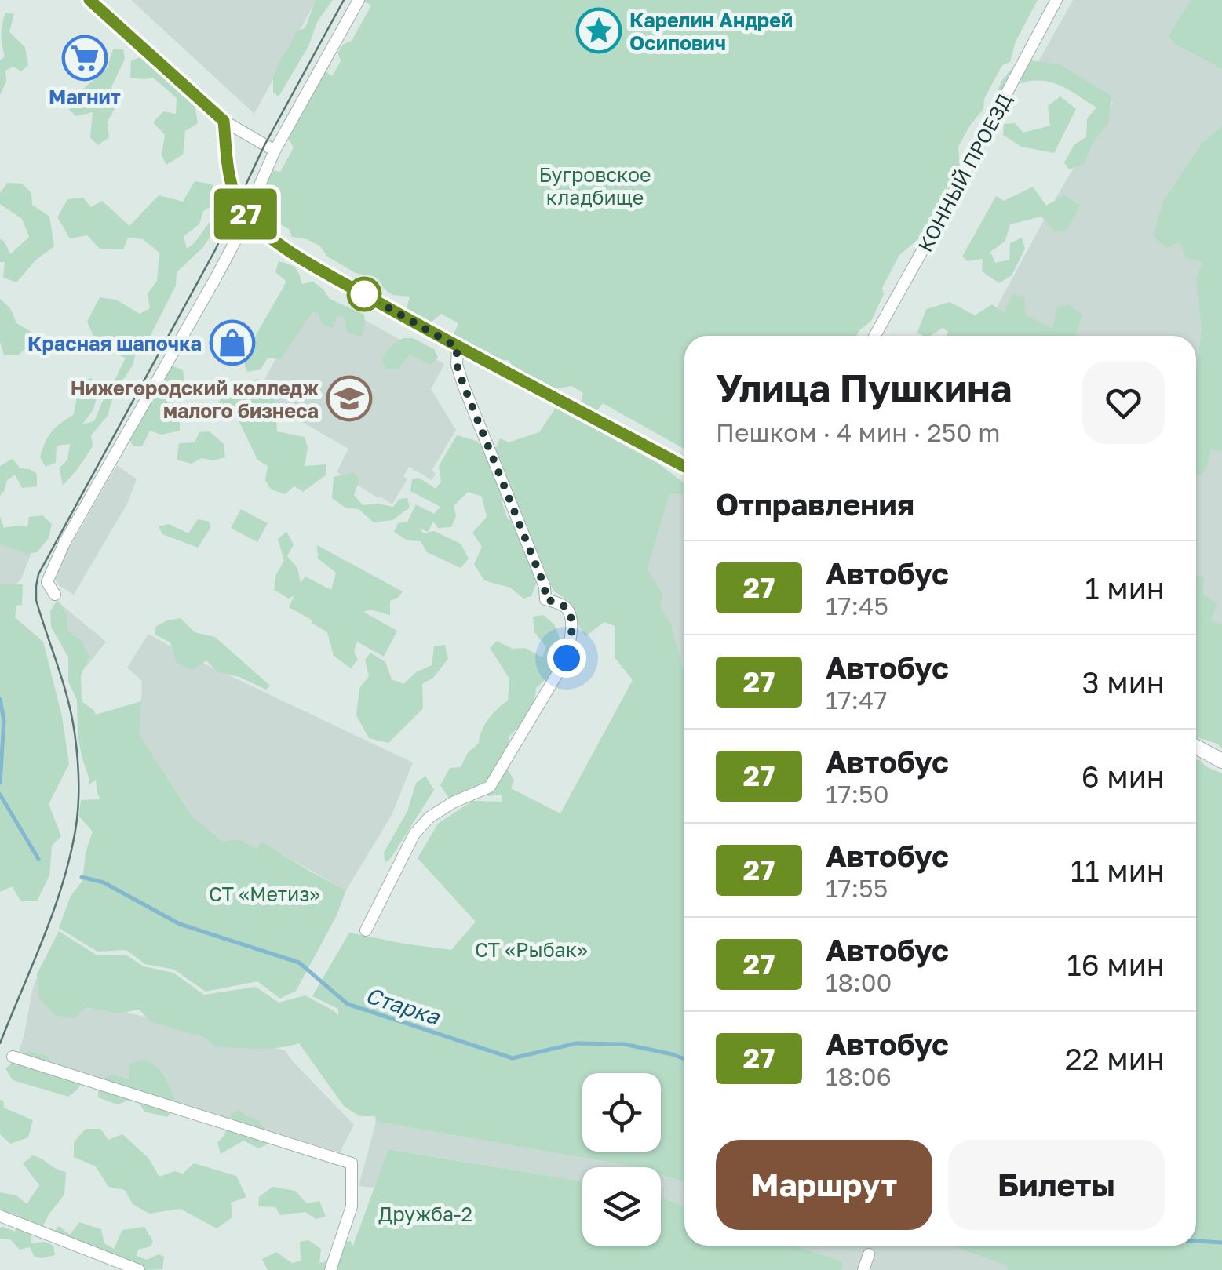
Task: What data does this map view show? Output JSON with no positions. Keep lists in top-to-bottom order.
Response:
{
  "streets": {
    "street": ["КОННЫЙ ПРОЕЗД"]
  },
  "water": ["Старка"],
  "parks": [
    "Бугровское кладбище",
    "СТ «Метиз»",
    "СТ «Рыбак»",
    "Дружба-2"
  ],
  "places": {
    "place": ["Карелин Андрей Осипович"],
    "supermarket": ["Магнит"],
    "shop": ["Красная шапочка"],
    "school or university": ["Нижегородский колледж малого бизнеса"]
  },
  "lines": ["bus line 27"],
  "page": {
    "on_map": "27",
    "heading": [
      ["Улица Пушкина", "Пешком · 4 мин · 250 m"],
      "Отправления"
    ],
    "list": [
      {
        "mark": "27",
        "name": "Автобус",
        "note": "17:45",
        "value": "1 мин"
      },
      {
        "mark": "27",
        "name": "Автобус",
        "note": "17:47",
        "value": "3 мин"
      },
      {
        "mark": "27",
        "name": "Автобус",
        "note": "17:50",
        "value": "6 мин"
      },
      {
        "mark": "27",
        "name": "Автобус",
        "note": "17:55",
        "value": "11 мин"
      },
      {
        "mark": "27",
        "name": "Автобус",
        "note": "18:00",
        "value": "16 мин"
      },
      {
        "mark": "27",
        "name": "Автобус",
        "note": "18:06",
        "value": "22 мин"
      }
    ],
    "buttons": ["Маршрут", "Билеты"]
  }
}
